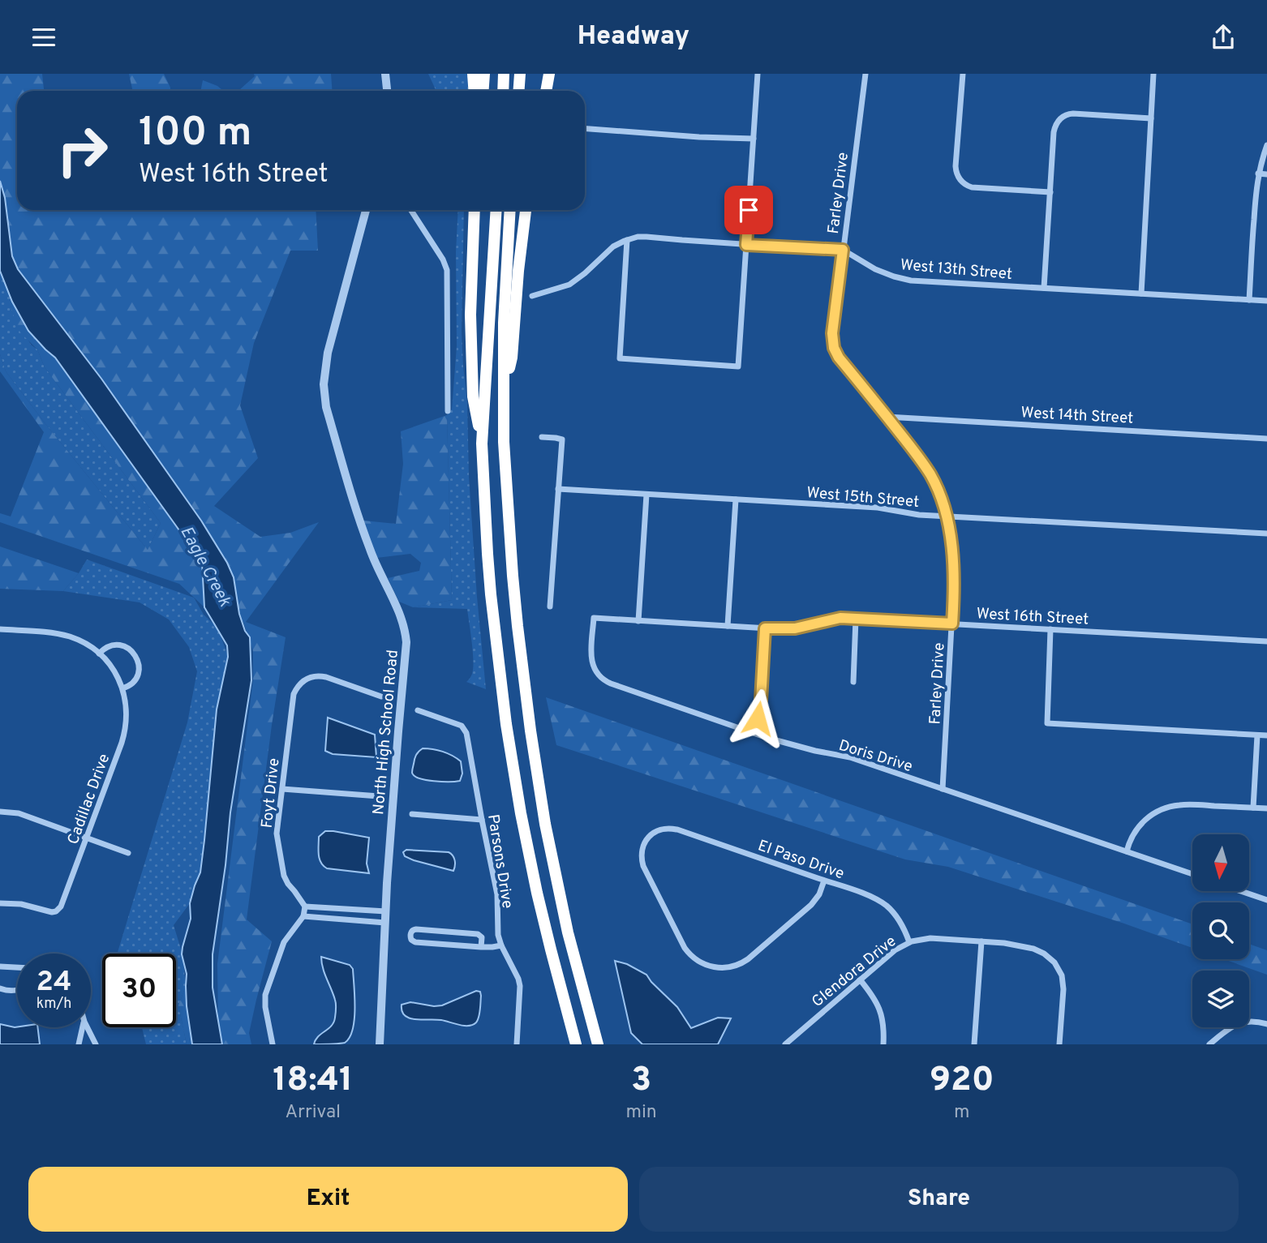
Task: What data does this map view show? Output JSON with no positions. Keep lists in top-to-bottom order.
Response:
{
  "streets": {
    "street": [
      "Farley Drive",
      "West 13th Street",
      "West 14th Street",
      "West 15th Street",
      "West 16th Street",
      "North High School Road",
      "Doris Drive",
      "Foyt Drive",
      "Cadillac Drive",
      "El Paso Drive",
      "Parsons Drive",
      "Glendora Drive"
    ]
  },
  "crossings": [
    ["Farley Drive", "West 13th Street"],
    ["Farley Drive", "West 14th Street"],
    ["Farley Drive", "West 15th Street"],
    ["Farley Drive", "West 16th Street"],
    ["Farley Drive", "Doris Drive"],
    ["West 16th Street", "Doris Drive"],
    ["El Paso Drive", "Glendora Drive"]
  ],
  "water": ["Eagle Creek"],
  "north": "bottom",
  "page": {
    "header": "Headway",
    "turn": ["100 m", "West 16th Street"],
    "speed": "24 km/h",
    "limit": "30",
    "eta": [
      "18:41",
      "Arrival",
      "3",
      "min",
      "920",
      "m"
    ],
    "buttons": ["Exit", "Share"]
  }
}
